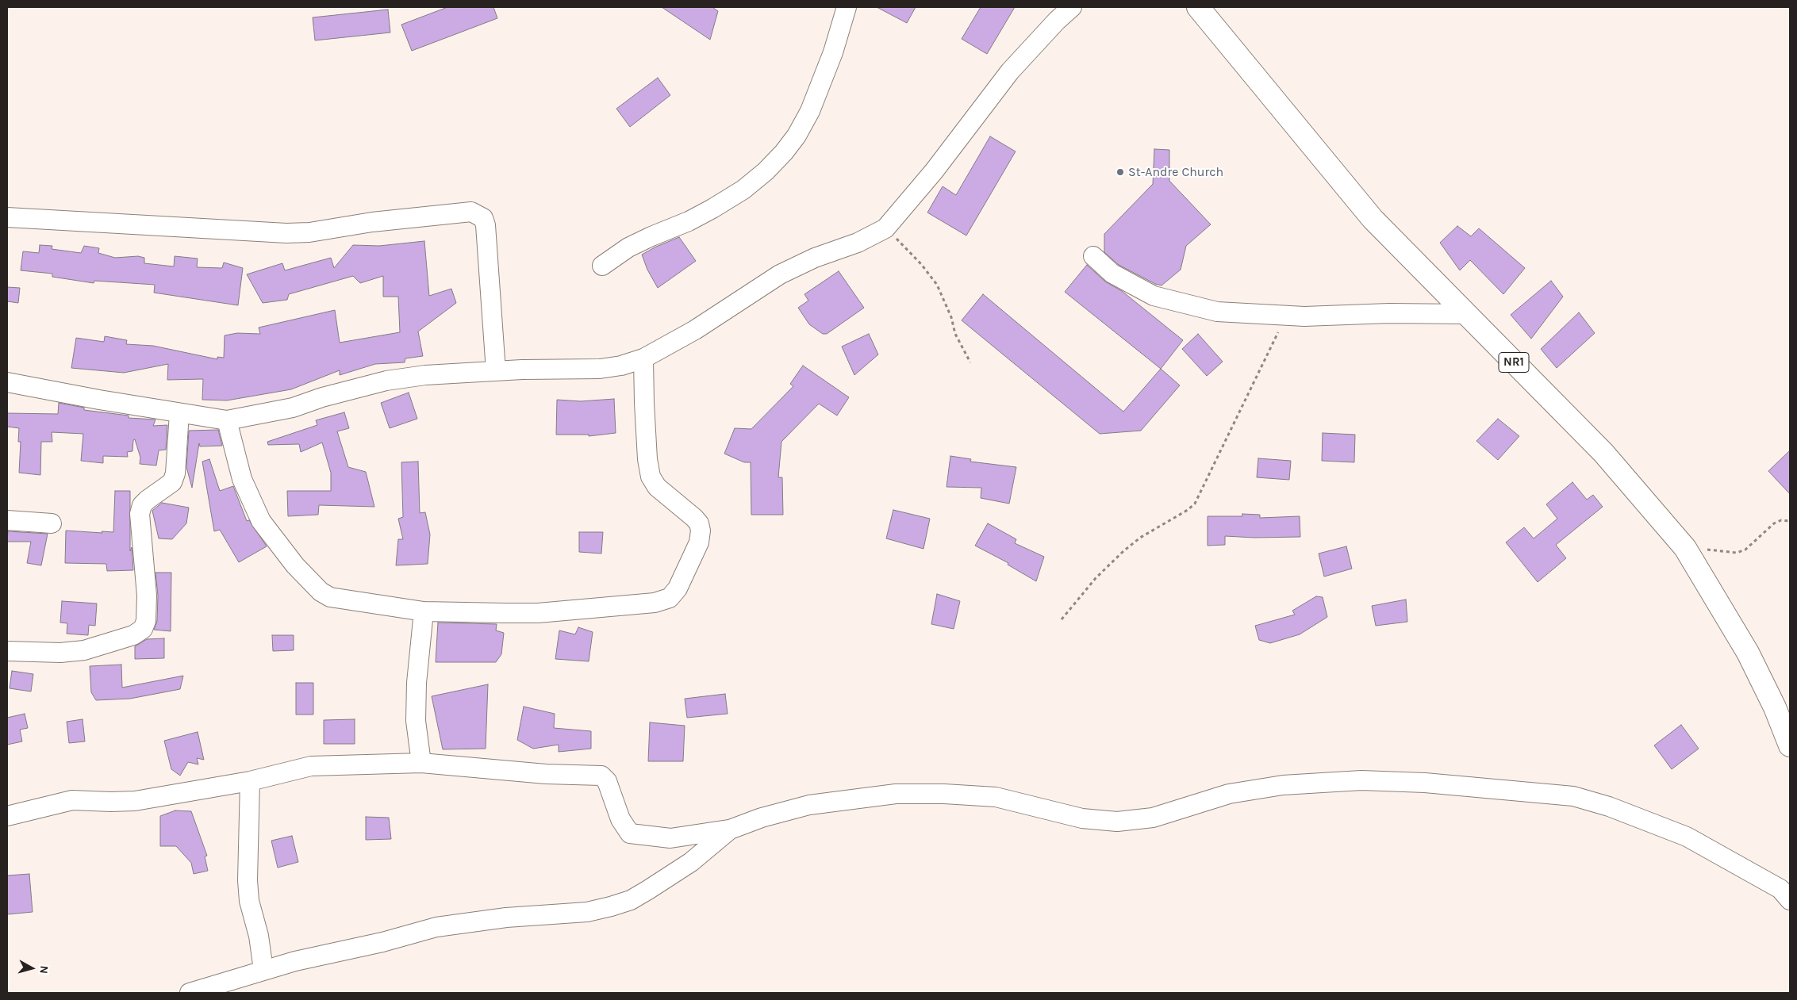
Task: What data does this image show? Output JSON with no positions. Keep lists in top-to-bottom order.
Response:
{
  "streets": {
    "highway": ["NR1"]
  },
  "places": ["St-Andre Church"],
  "north": "right"
}
